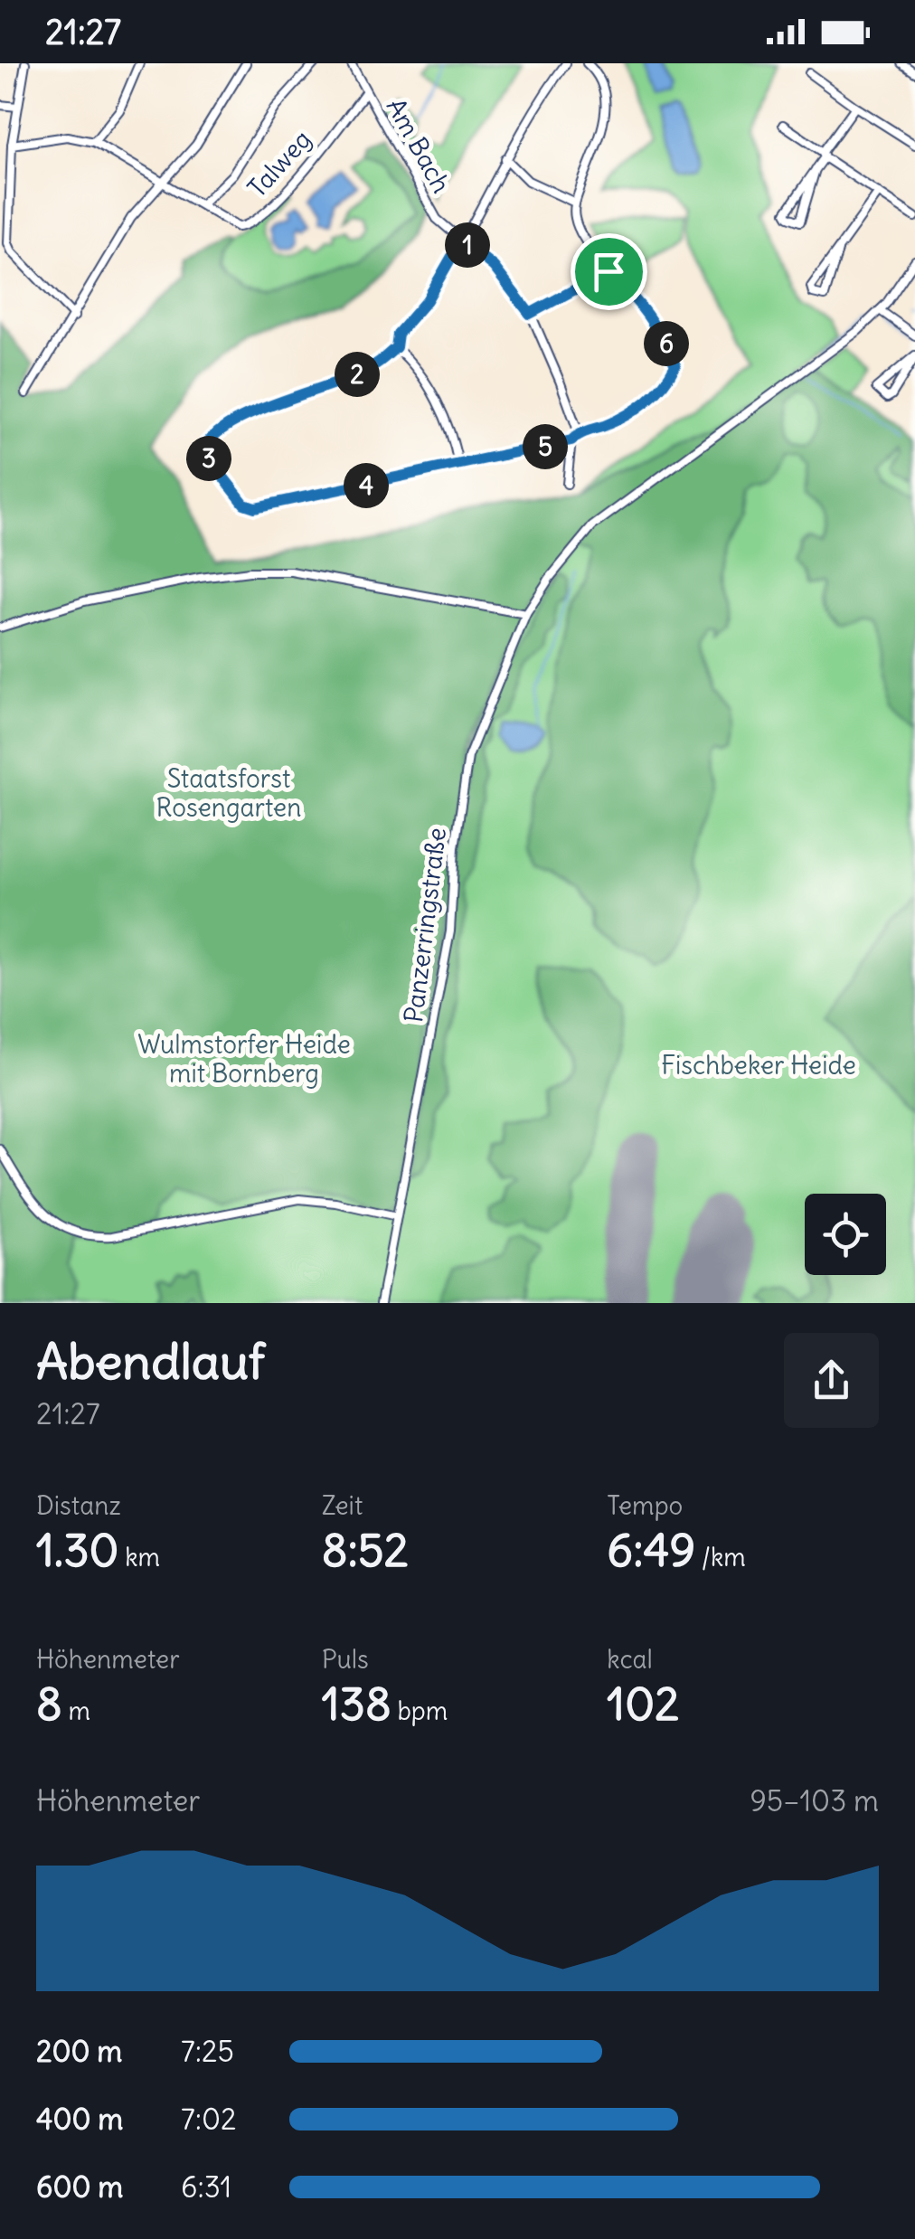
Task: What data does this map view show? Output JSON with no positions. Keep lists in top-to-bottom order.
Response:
{
  "streets": {
    "street": ["Am Bach", "Talweg", "Panzerringstraße"]
  },
  "crossings": [
    ["Am Bach", "Talweg"]
  ],
  "parks": ["Staatsforst Rosengarten", "Wulmstorfer Heide mit Bornberg", "Fischbeker Heide"],
  "page": {
    "status": "21:27",
    "pins": [
      "1",
      "6",
      "2",
      "5",
      "3",
      "4"
    ],
    "heading": ["Abendlauf", "21:27"],
    "stats": [
      ["Distanz", "1.30 km"],
      ["Zeit", "8:52"],
      ["Tempo", "6:49 /km"],
      ["Höhenmeter", "8 m"],
      ["Puls", "138 bpm"],
      ["kcal", "102"]
    ],
    "chart": ["Höhenmeter", "95–103 m"],
    "list": [
      {
        "name": "200 m",
        "note": "7:25"
      },
      {
        "name": "400 m",
        "note": "7:02"
      },
      {
        "name": "600 m",
        "note": "6:31"
      }
    ]
  }
}
